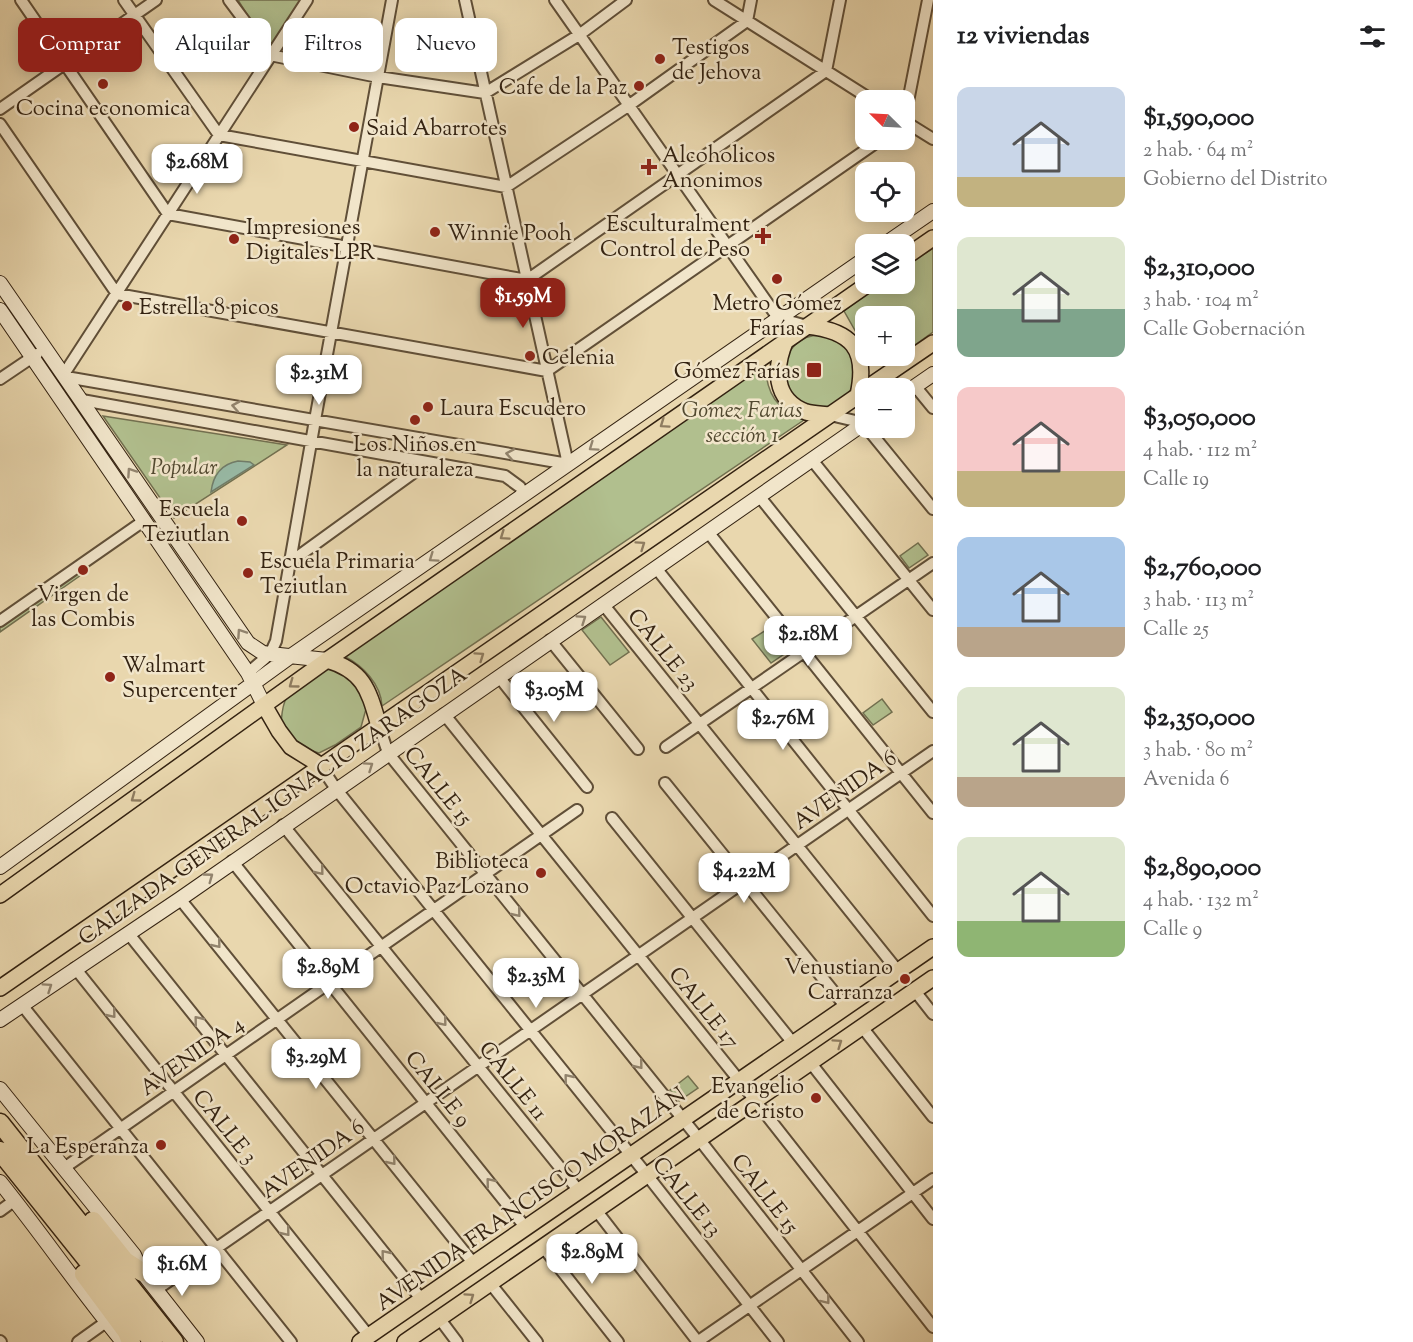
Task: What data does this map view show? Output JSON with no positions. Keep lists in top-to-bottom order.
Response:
{
  "streets": {
    "main road": ["CALZADA GENERAL IGNACIO ZARAGOZA", "AVENIDA FRANCISCO MORAZÁN"],
    "street": [
      "CALLE 23",
      "CALLE 15",
      "AVENIDA 6",
      "CALLE 17",
      "AVENIDA 4",
      "CALLE 11",
      "CALLE 9",
      "CALLE 3",
      "CALLE 13"
    ]
  },
  "crossings": [
    ["CALLE 23", "AVENIDA 6"],
    ["CALLE 23", "CALZADA GENERAL IGNACIO ZARAGOZA"],
    ["CALLE 23", "AVENIDA FRANCISCO MORAZÁN"],
    ["CALLE 15", "AVENIDA 6"],
    ["CALLE 15", "CALZADA GENERAL IGNACIO ZARAGOZA"],
    ["CALLE 15", "AVENIDA 4"],
    ["CALLE 15", "CALLE 13"],
    ["CALLE 15", "AVENIDA FRANCISCO MORAZÁN"],
    ["AVENIDA 6", "CALLE 17"],
    ["AVENIDA 6", "CALLE 11"],
    ["AVENIDA 6", "CALLE 9"],
    ["AVENIDA 6", "CALLE 3"],
    ["AVENIDA 6", "CALLE 13"],
    ["CALZADA GENERAL IGNACIO ZARAGOZA", "CALLE 17"],
    ["CALZADA GENERAL IGNACIO ZARAGOZA", "CALLE 11"],
    ["CALZADA GENERAL IGNACIO ZARAGOZA", "CALLE 9"],
    ["CALZADA GENERAL IGNACIO ZARAGOZA", "CALLE 3"],
    ["CALZADA GENERAL IGNACIO ZARAGOZA", "CALLE 13"],
    ["CALLE 17", "AVENIDA 4"],
    ["CALLE 17", "AVENIDA FRANCISCO MORAZÁN"],
    ["AVENIDA 4", "CALLE 11"],
    ["AVENIDA 4", "CALLE 9"],
    ["AVENIDA 4", "CALLE 3"],
    ["AVENIDA 4", "CALLE 13"],
    ["CALLE 11", "AVENIDA FRANCISCO MORAZÁN"],
    ["CALLE 9", "AVENIDA FRANCISCO MORAZÁN"],
    ["CALLE 3", "AVENIDA FRANCISCO MORAZÁN"],
    ["CALLE 13", "AVENIDA FRANCISCO MORAZÁN"]
  ],
  "one_way": ["CALLE 15", "CALLE 11"],
  "parks": ["Gomez Farias sección 1", "Popular"],
  "places": {
    "other": [
      "Testigos de Jehova",
      "Cocina economica",
      "Cafe de la Paz",
      "Said Abarrotes",
      "Winnie Pooh",
      "Impresiones Digitales LPR",
      "Metro Gómez Farías",
      "Estrella 8 picos",
      "Celenia",
      "Laura Escudero",
      "Los Niños en la naturaleza",
      "Escuela Teziutlan",
      "Virgen de las Combis",
      "Escuela Primaria Teziutlan",
      "Walmart Supercenter",
      "Biblioteca Octavio Paz Lozano",
      "Venustiano Carranza",
      "Evangelio de Cristo",
      "La Esperanza"
    ],
    "health": ["Alcoholicos Anonimos", "Esculturalment Control de Peso"],
    "transit": ["Gómez Farías"]
  },
  "north": "top left",
  "page": {
    "heading": "12 viviendas",
    "chip": [
      "Comprar",
      "Alquilar",
      "Filtros",
      "Nuevo"
    ],
    "list": [
      {
        "name": "$1,590,000",
        "note": "2 hab. · 64 m² · Gobierno del Distrito"
      },
      {
        "name": "$2,310,000",
        "note": "3 hab. · 104 m² · Calle Gobernación"
      },
      {
        "name": "$3,050,000",
        "note": "4 hab. · 112 m² · Calle 19"
      },
      {
        "name": "$2,760,000",
        "note": "3 hab. · 113 m² · Calle 25"
      },
      {
        "name": "$2,350,000",
        "note": "3 hab. · 80 m² · Avenida 6"
      },
      {
        "name": "$2,890,000",
        "note": "4 hab. · 132 m² · Calle 9"
      }
    ],
    "map_buttons": ["+", "−"],
    "price": [
      "$2.68M",
      "$1.59M",
      "$2.31M",
      "$2.18M",
      "$3.05M",
      "$2.76M",
      "$4.22M",
      "$2.89M",
      "$2.35M",
      "$3.29M",
      "$2.89M",
      "$1.6M"
    ]
  }
}
